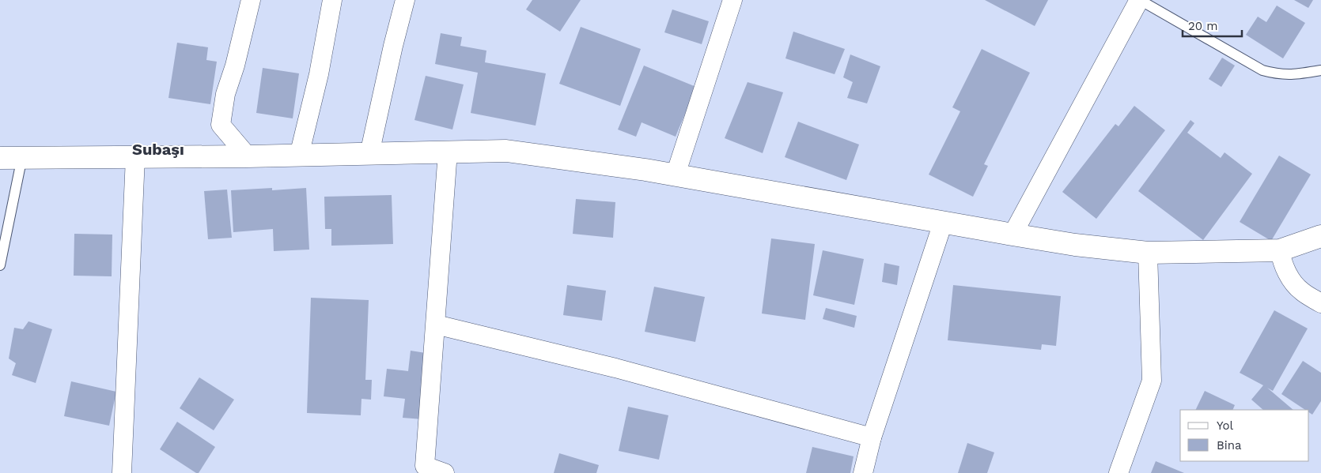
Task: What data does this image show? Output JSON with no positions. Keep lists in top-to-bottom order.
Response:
{
  "districts": ["Subaşı"],
  "legend": ["Yol", "Bina"],
  "scale_bar": "20 m"
}
